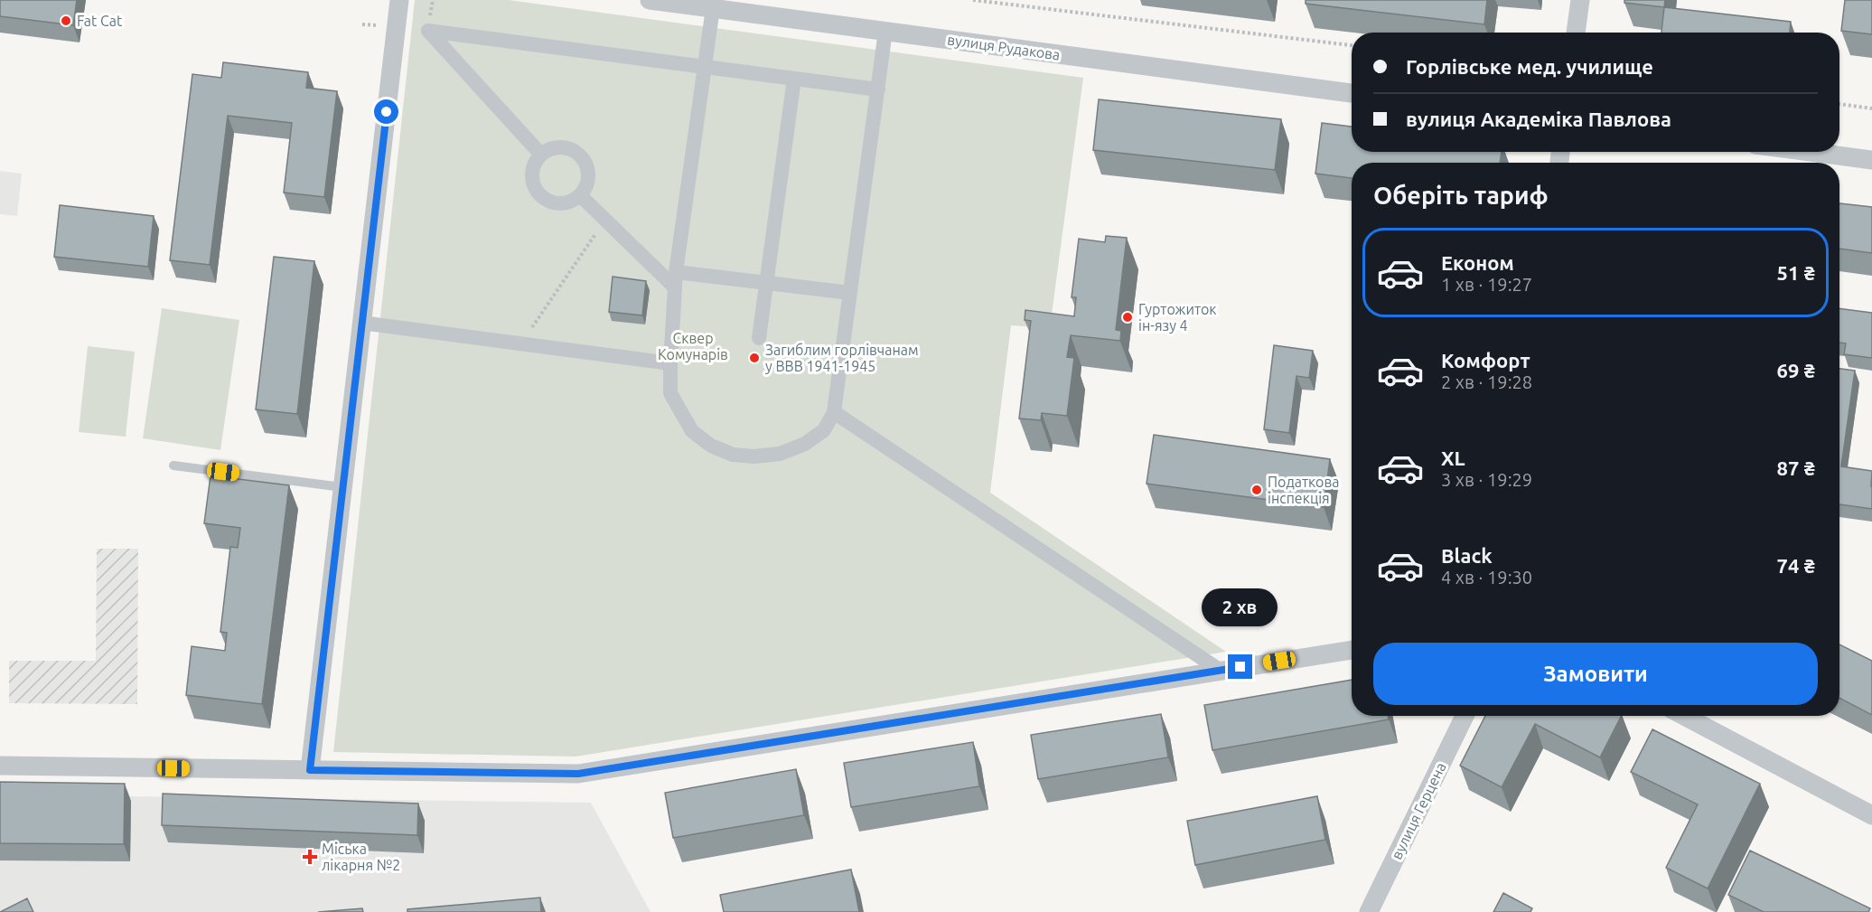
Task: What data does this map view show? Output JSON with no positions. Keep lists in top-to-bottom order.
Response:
{
  "streets": {
    "street": ["вулиця Рудакова", "вулиця Герцена"]
  },
  "parks": ["Сквер Комунарів"],
  "places": {
    "other": [
      "Fat Cat",
      "Гуртожиток ін-язу 4",
      "Загиблим горлівчанам у ВВВ 1941-1945",
      "Податкова інспекція"
    ],
    "health": ["Міська лікарня №2"]
  },
  "page": {
    "banner": ["Горлівське мед. училище", "вулиця Академіка Павлова"],
    "heading": "Оберіть тариф",
    "list": [
      {
        "name": "Економ",
        "note": "1 хв · 19:27",
        "value": "51 ₴"
      },
      {
        "name": "Комфорт",
        "note": "2 хв · 19:28",
        "value": "69 ₴"
      },
      {
        "name": "XL",
        "note": "3 хв · 19:29",
        "value": "87 ₴"
      },
      {
        "name": "Black",
        "note": "4 хв · 19:30",
        "value": "74 ₴"
      }
    ],
    "bubble": "2 хв",
    "buttons": "Замовити"
  }
}
